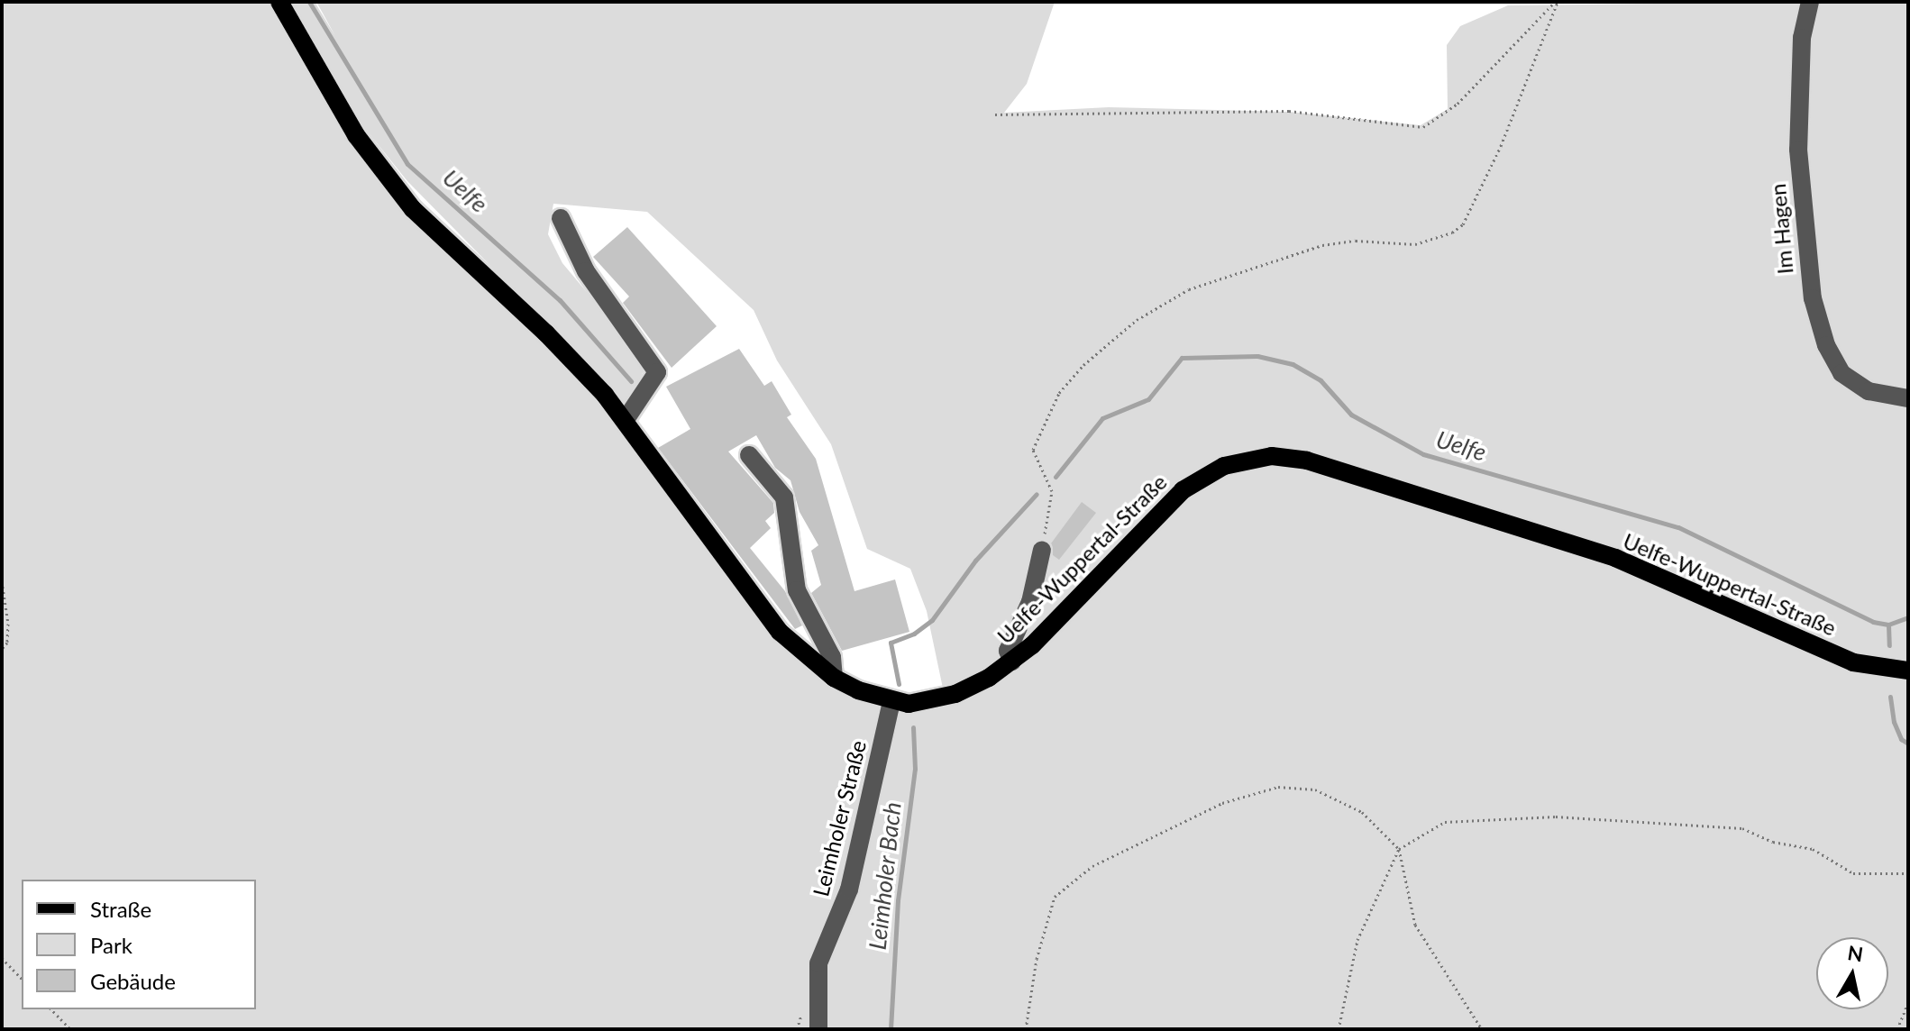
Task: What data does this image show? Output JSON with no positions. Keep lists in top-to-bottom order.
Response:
{
  "streets": {
    "main road": ["Uelfe-Wuppertal-Straße"],
    "street": ["Im Hagen", "Leimholer Straße"]
  },
  "crossings": [
    ["Uelfe-Wuppertal-Straße", "Leimholer Straße"]
  ],
  "water": ["Uelfe", "Leimholer Bach"],
  "legend": ["Straße", "Park", "Gebäude"],
  "north": "top"
}
